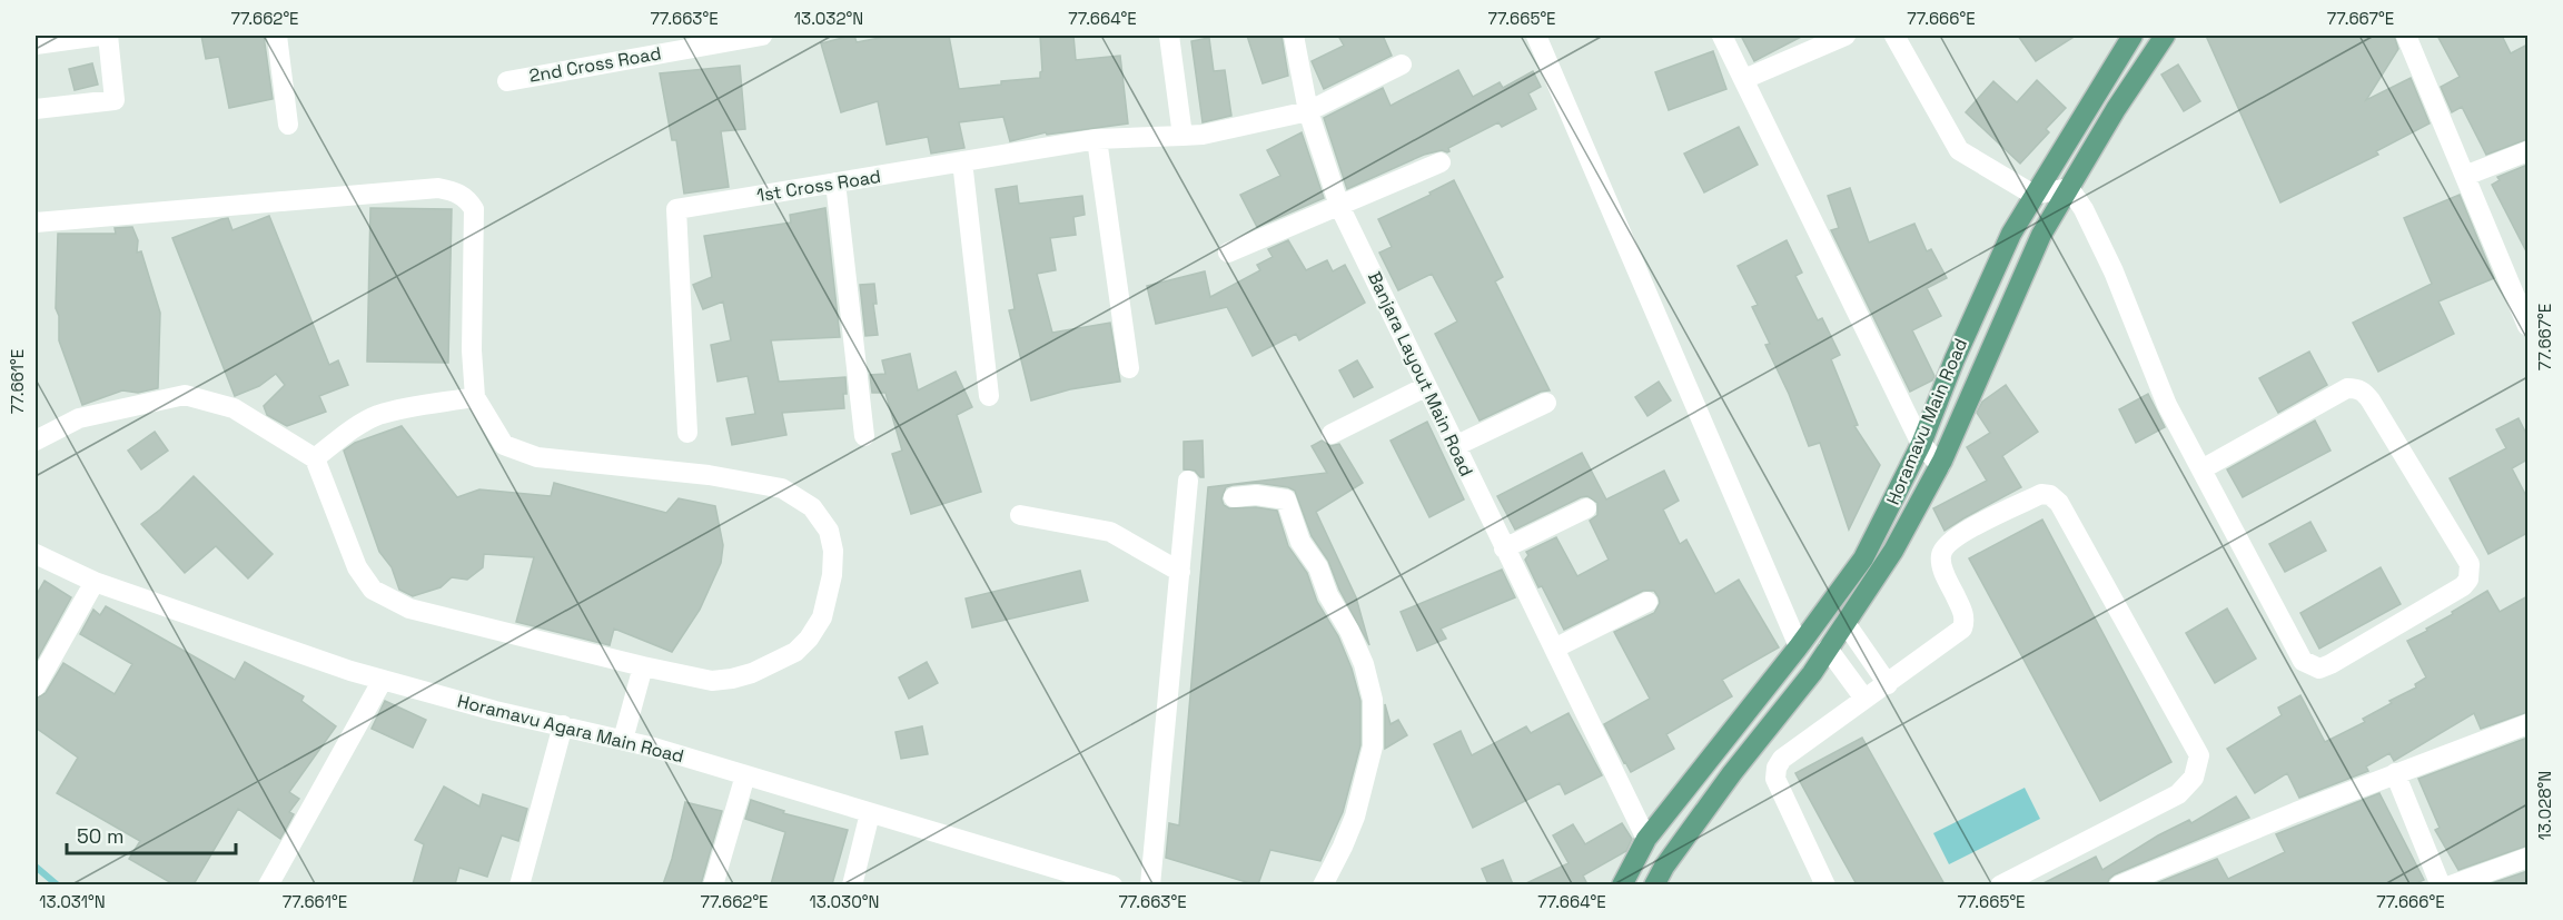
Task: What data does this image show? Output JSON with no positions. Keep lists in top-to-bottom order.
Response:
{
  "streets": {
    "main road": ["Horamavu Main Road"],
    "street": [
      "2nd Cross Road",
      "1st Cross Road",
      "Banjara Layout Main Road",
      "Horamavu Agara Main Road"
    ]
  },
  "crossings": [
    ["Banjara Layout Main Road", "Horamavu Main Road"]
  ],
  "scale_bar": "50 m",
  "coordinates": [
    "77.662°E",
    "77.663°E",
    "13.032°N",
    "77.664°E",
    "77.665°E",
    "77.666°E",
    "77.667°E",
    "77.661°E",
    "13.028°N",
    "13.031°N",
    "13.030°N"
  ]
}
